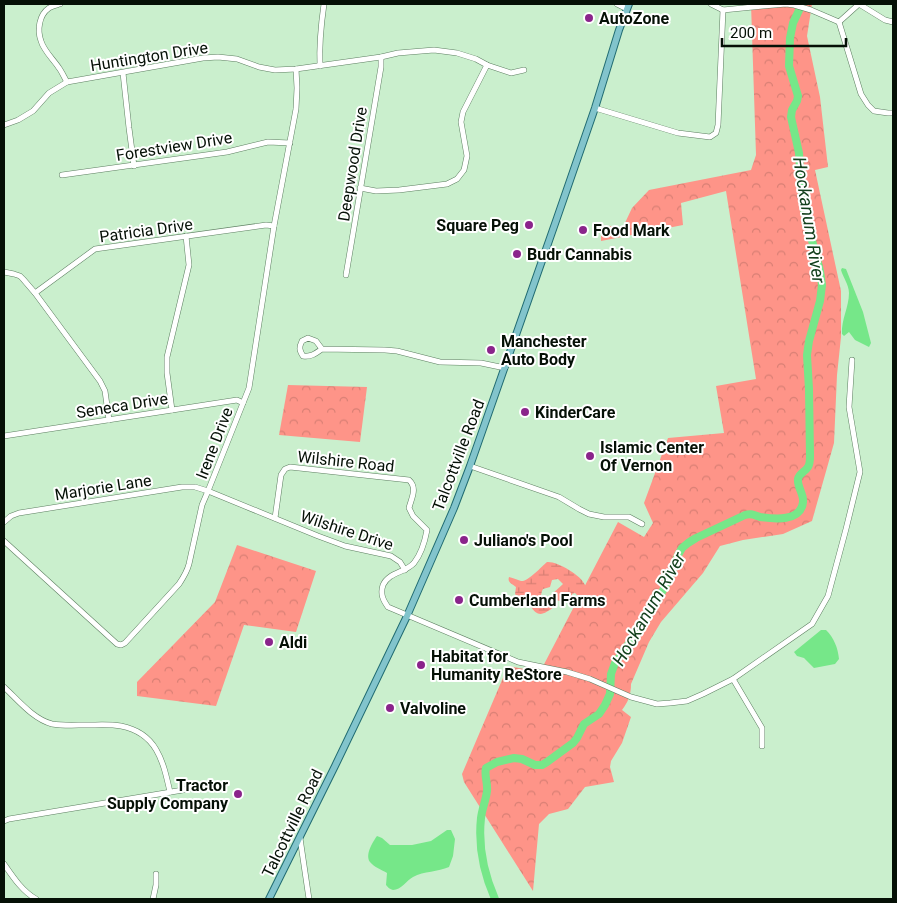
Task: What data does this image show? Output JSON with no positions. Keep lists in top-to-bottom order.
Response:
{
  "streets": {
    "main road": ["Talcottville Road"],
    "street": [
      "Huntington Drive",
      "Forestview Drive",
      "Deepwood Drive",
      "Patricia Drive",
      "Seneca Drive",
      "Irene Drive",
      "Wilshire Road",
      "Marjorie Lane",
      "Wilshire Drive"
    ]
  },
  "crossings": [
    ["Huntington Drive", "Deepwood Drive"],
    ["Huntington Drive", "Irene Drive"],
    ["Forestview Drive", "Irene Drive"],
    ["Patricia Drive", "Irene Drive"],
    ["Seneca Drive", "Irene Drive"],
    ["Irene Drive", "Marjorie Lane"],
    ["Irene Drive", "Wilshire Drive"],
    ["Talcottville Road", "Wilshire Drive"],
    ["Wilshire Road", "Wilshire Drive"],
    ["Marjorie Lane", "Wilshire Drive"]
  ],
  "water": ["Hockanum River"],
  "places": [
    "AutoZone",
    "Square Peg",
    "Food Mark",
    "Budr Cannabis",
    "Manchester Auto Body",
    "KinderCare",
    "Islamic Center Of Vernon",
    "Juliano's Pool",
    "Cumberland Farms",
    "Aldi",
    "Habitat for Humanity ReStore",
    "Valvoline",
    "Tractor Supply Company"
  ],
  "scale_bar": "200 m"
}
